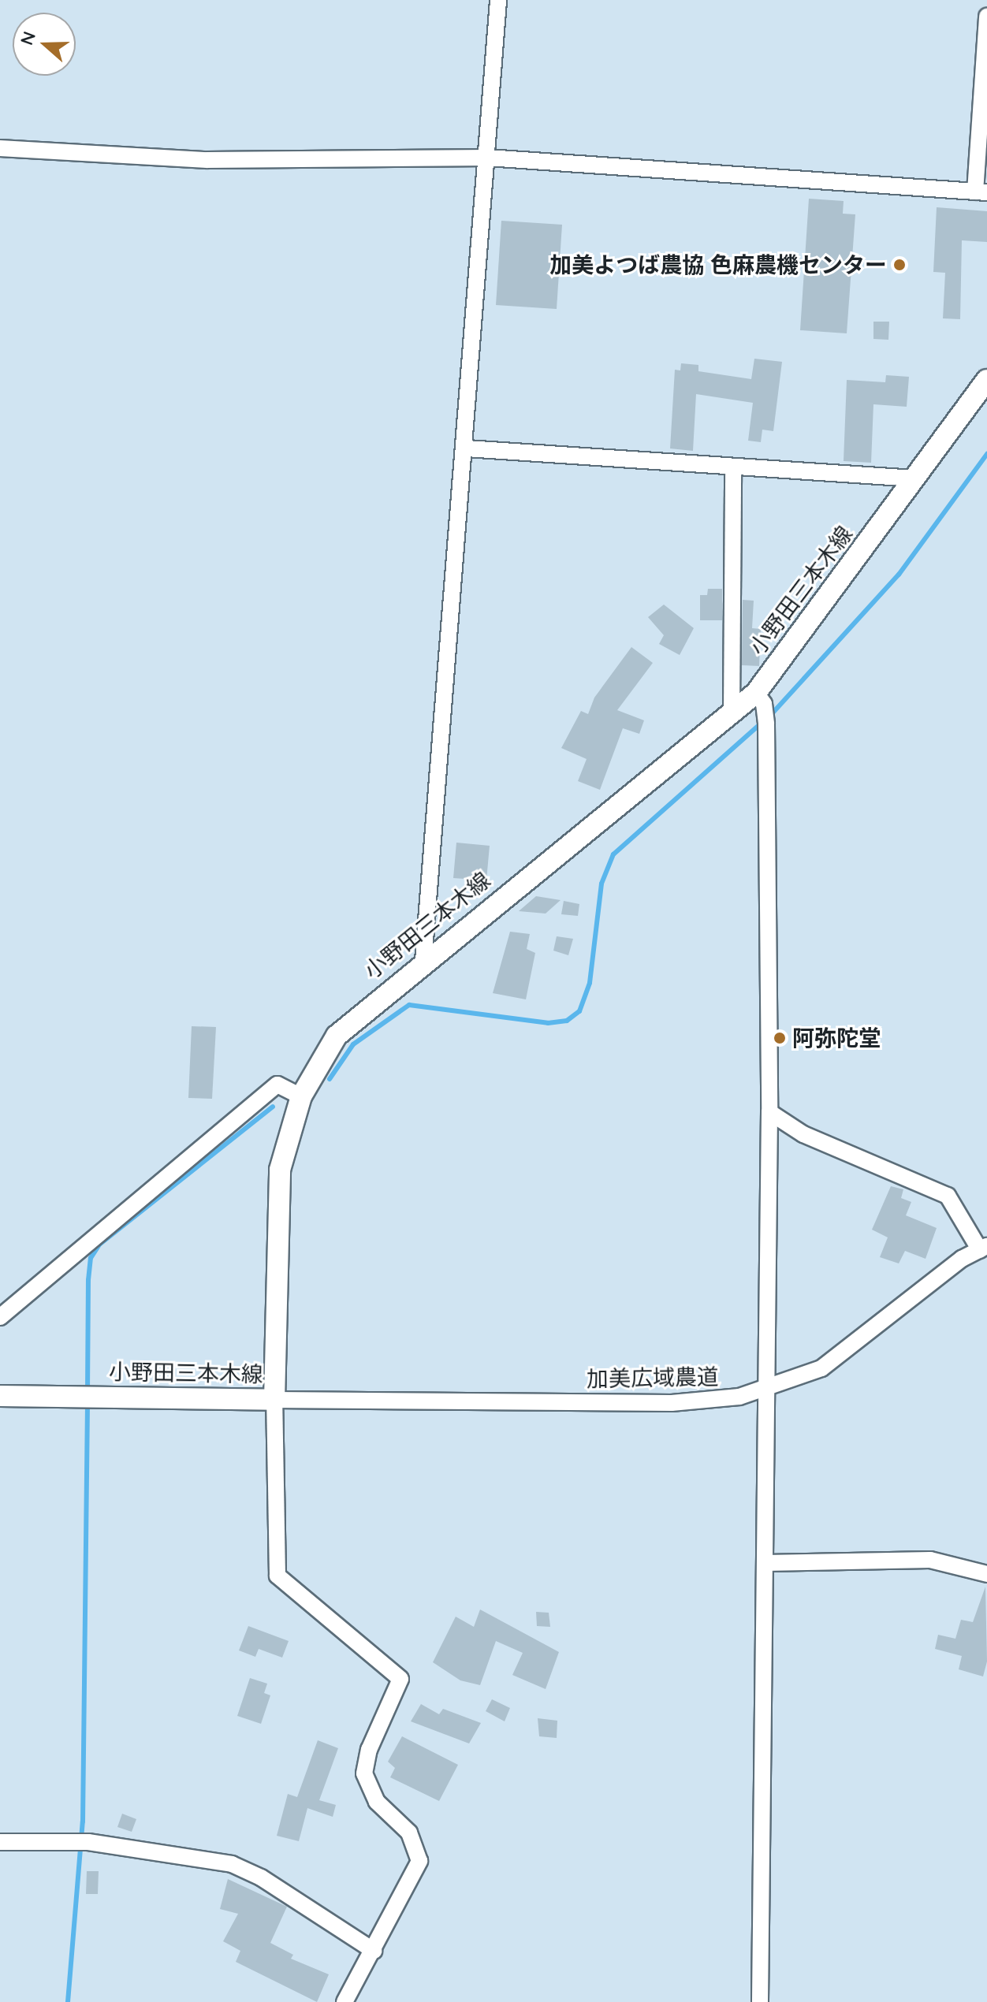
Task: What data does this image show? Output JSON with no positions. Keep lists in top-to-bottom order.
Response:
{
  "streets": {
    "main road": ["小野田三本木線"],
    "street": ["加美広域農道"]
  },
  "crossings": [
    ["小野田三本木線", "加美広域農道"]
  ],
  "places": ["加美よつば農協 色麻農機センター", "阿弥陀堂"],
  "north": "left"
}
